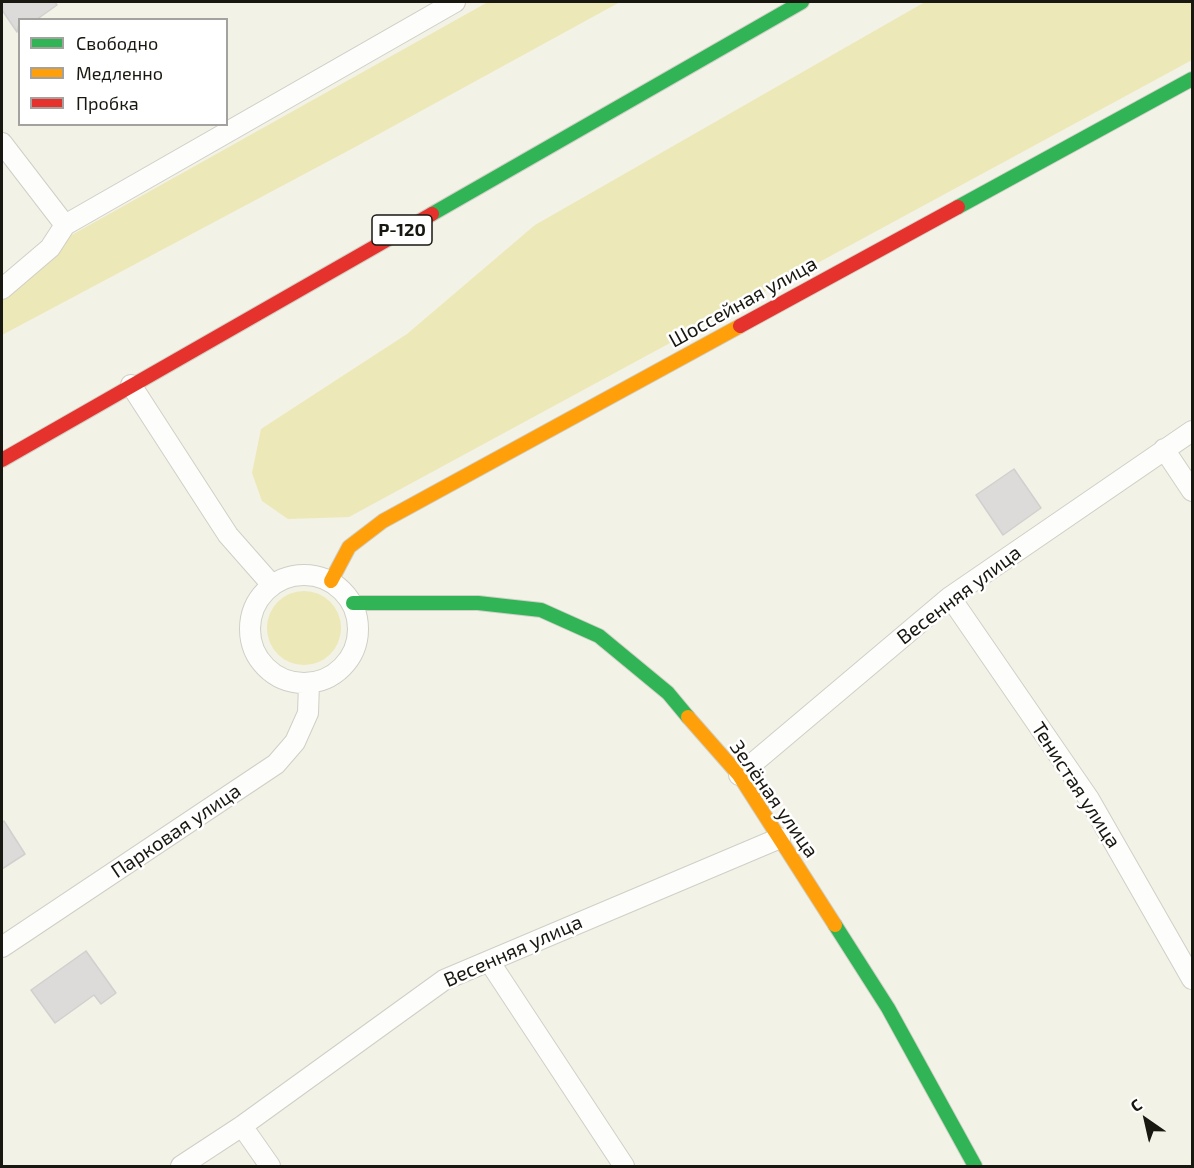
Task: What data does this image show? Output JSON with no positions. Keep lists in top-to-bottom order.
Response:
{
  "streets": {
    "main road": ["Р-120", "Шоссейная улица", "Зелёная улица"],
    "street": ["Весенняя улица", "Тенистая улица", "Парковая улица"]
  },
  "crossings": [
    ["Шоссейная улица", "Зелёная улица"],
    ["Шоссейная улица", "Парковая улица"],
    ["Весенняя улица", "Тенистая улица"],
    ["Весенняя улица", "Зелёная улица"],
    ["Зелёная улица", "Парковая улица"]
  ],
  "legend": ["Свободно", "Медленно", "Пробка"],
  "north": "top left"
}
